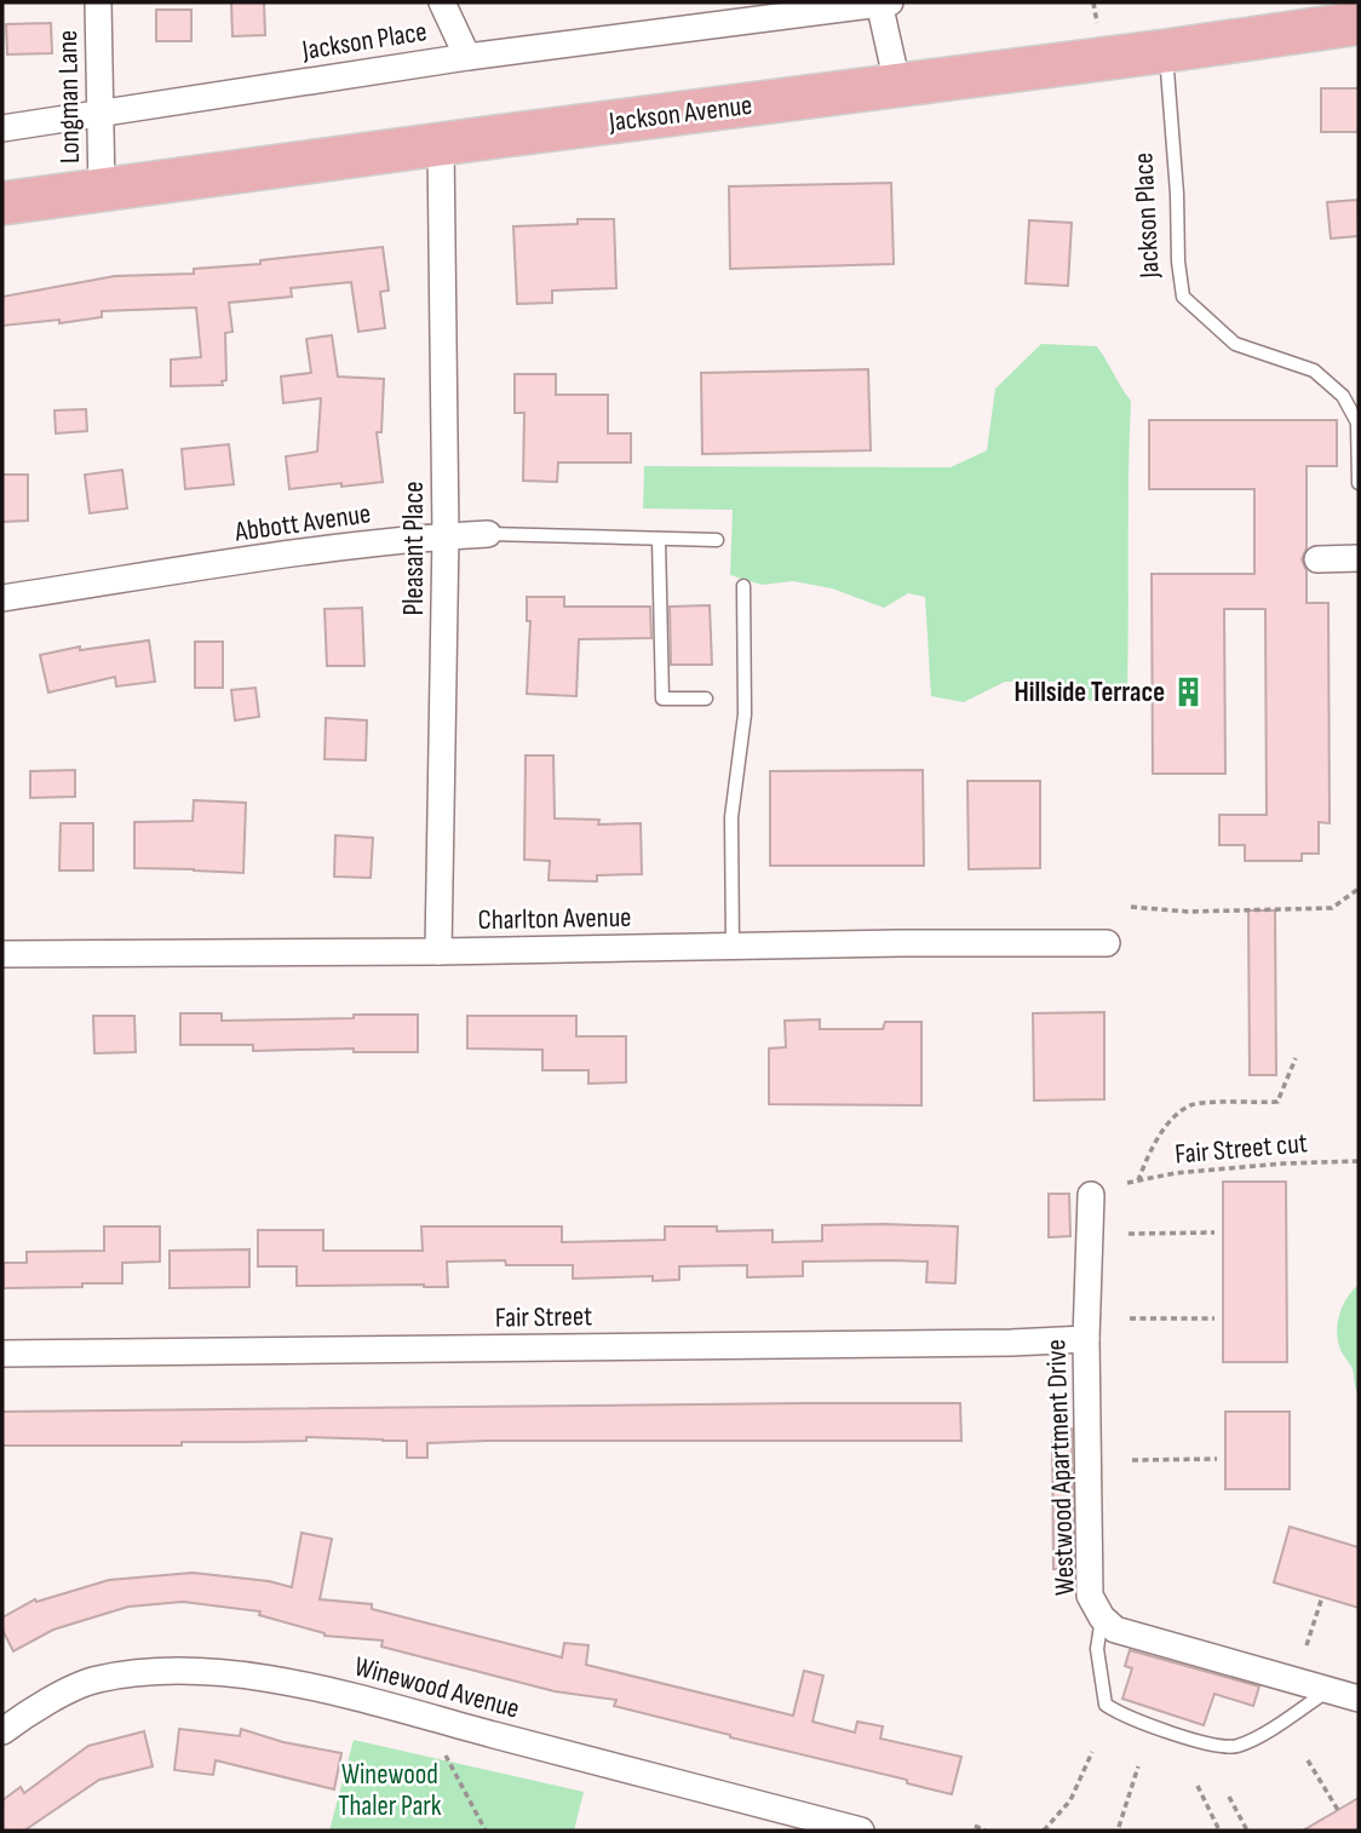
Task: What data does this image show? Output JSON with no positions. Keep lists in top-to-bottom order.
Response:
{
  "streets": {
    "main road": ["Jackson Avenue"],
    "street": [
      "Jackson Place",
      "Longman Lane",
      "Abbott Avenue",
      "Pleasant Place",
      "Charlton Avenue",
      "Fair Street",
      "Westwood Apartment Drive",
      "Winewood Avenue"
    ],
    "path": ["Fair Street cut"]
  },
  "crossings": [
    ["Jackson Place", "Longman Lane"],
    ["Jackson Place", "Jackson Avenue"],
    ["Longman Lane", "Jackson Avenue"],
    ["Jackson Avenue", "Pleasant Place"],
    ["Abbott Avenue", "Pleasant Place"],
    ["Pleasant Place", "Charlton Avenue"],
    ["Fair Street", "Westwood Apartment Drive"]
  ],
  "parks": ["Winewood Thaler Park"],
  "places": {
    "building": ["Hillside Terrace"]
  }
}
